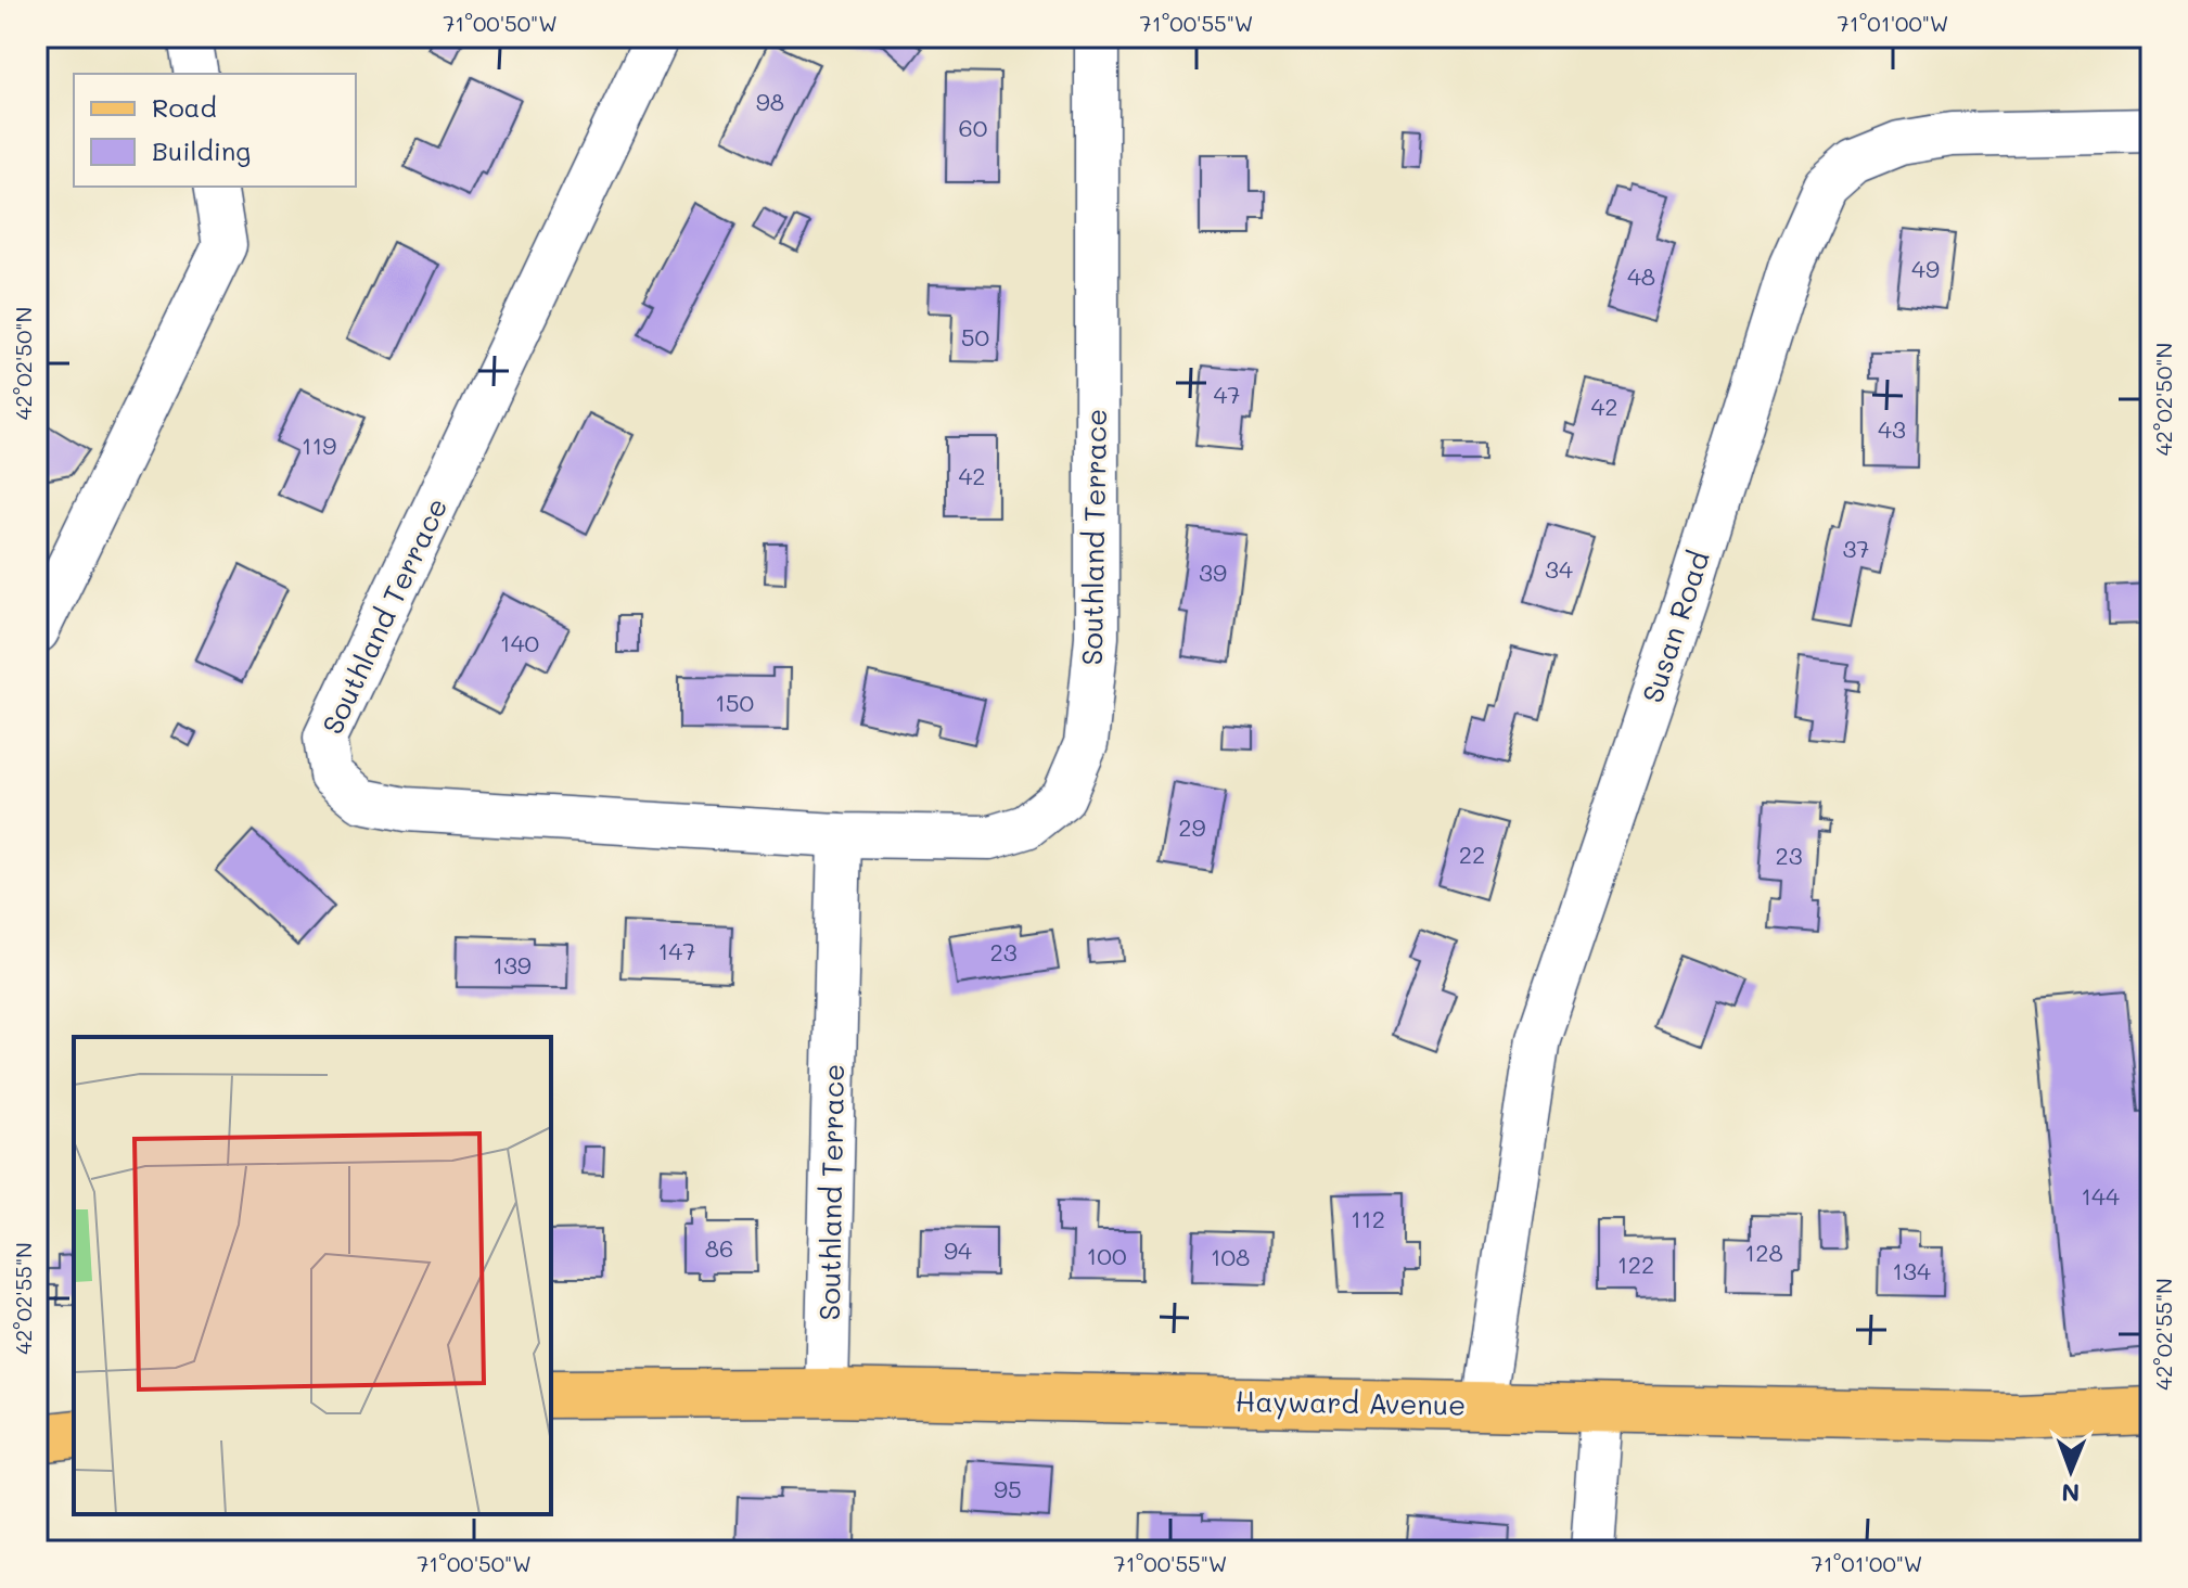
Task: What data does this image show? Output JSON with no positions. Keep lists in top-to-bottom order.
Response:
{
  "streets": {
    "main road": ["Hayward Avenue"],
    "street": ["Southland Terrace", "Susan Road"]
  },
  "crossings": [
    ["Southland Terrace", "Hayward Avenue"],
    ["Susan Road", "Hayward Avenue"]
  ],
  "house_numbers": [
    "98",
    "60",
    "49",
    "48",
    "50",
    "47",
    "42",
    "43",
    "119",
    "42",
    "37",
    "34",
    "39",
    "140",
    "150",
    "29",
    "22",
    "23",
    "147",
    "23",
    "139",
    "144",
    "112",
    "86",
    "94",
    "128",
    "100",
    "108",
    "122",
    "134",
    "95"
  ],
  "legend": ["Road", "Building"],
  "north": "bottom",
  "coordinates": [
    "71°00'50\"W",
    "71°00'55\"W",
    "71°01'00\"W",
    "42°02'50\"N",
    "42°02'55\"N"
  ]
}
